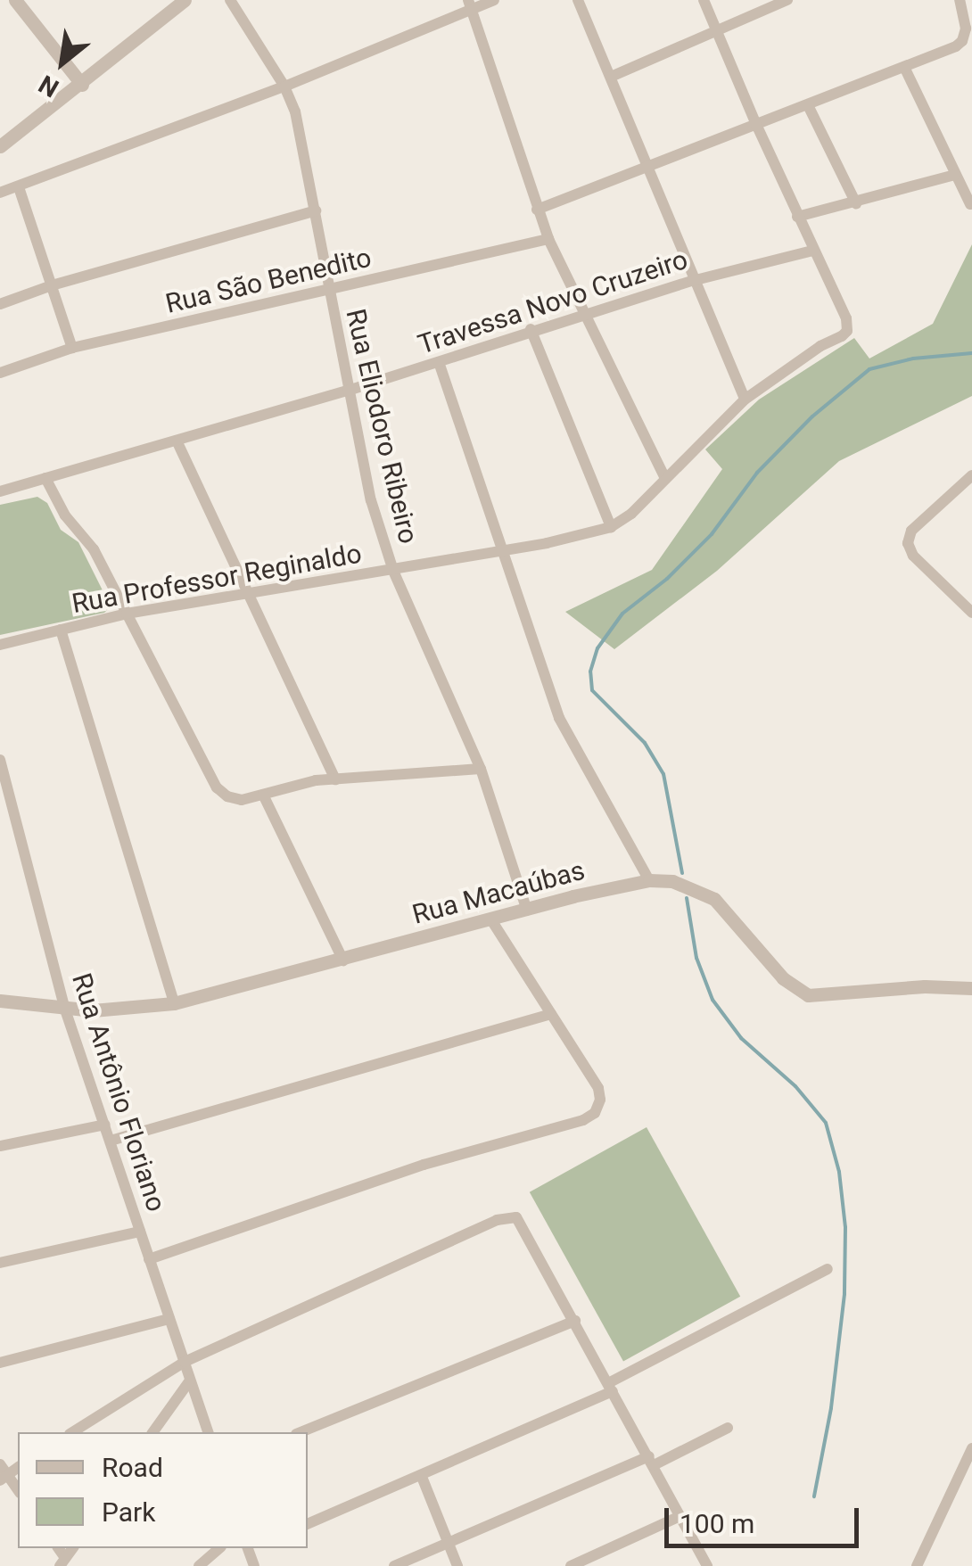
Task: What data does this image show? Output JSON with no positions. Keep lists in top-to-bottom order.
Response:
{
  "streets": {
    "street": [
      "Rua São Benedito",
      "Travessa Novo Cruzeiro",
      "Rua Eliodoro Ribeiro",
      "Rua Professor Reginaldo",
      "Rua Macaúbas",
      "Rua Antônio Floriano"
    ]
  },
  "crossings": [
    ["Rua São Benedito", "Rua Eliodoro Ribeiro"],
    ["Travessa Novo Cruzeiro", "Rua Eliodoro Ribeiro"],
    ["Travessa Novo Cruzeiro", "Rua Professor Reginaldo"],
    ["Rua Eliodoro Ribeiro", "Rua Professor Reginaldo"],
    ["Rua Eliodoro Ribeiro", "Rua Macaúbas"],
    ["Rua Macaúbas", "Rua Antônio Floriano"]
  ],
  "legend": ["Road", "Park"],
  "scale_bar": "100 m",
  "north": "bottom left"
}
